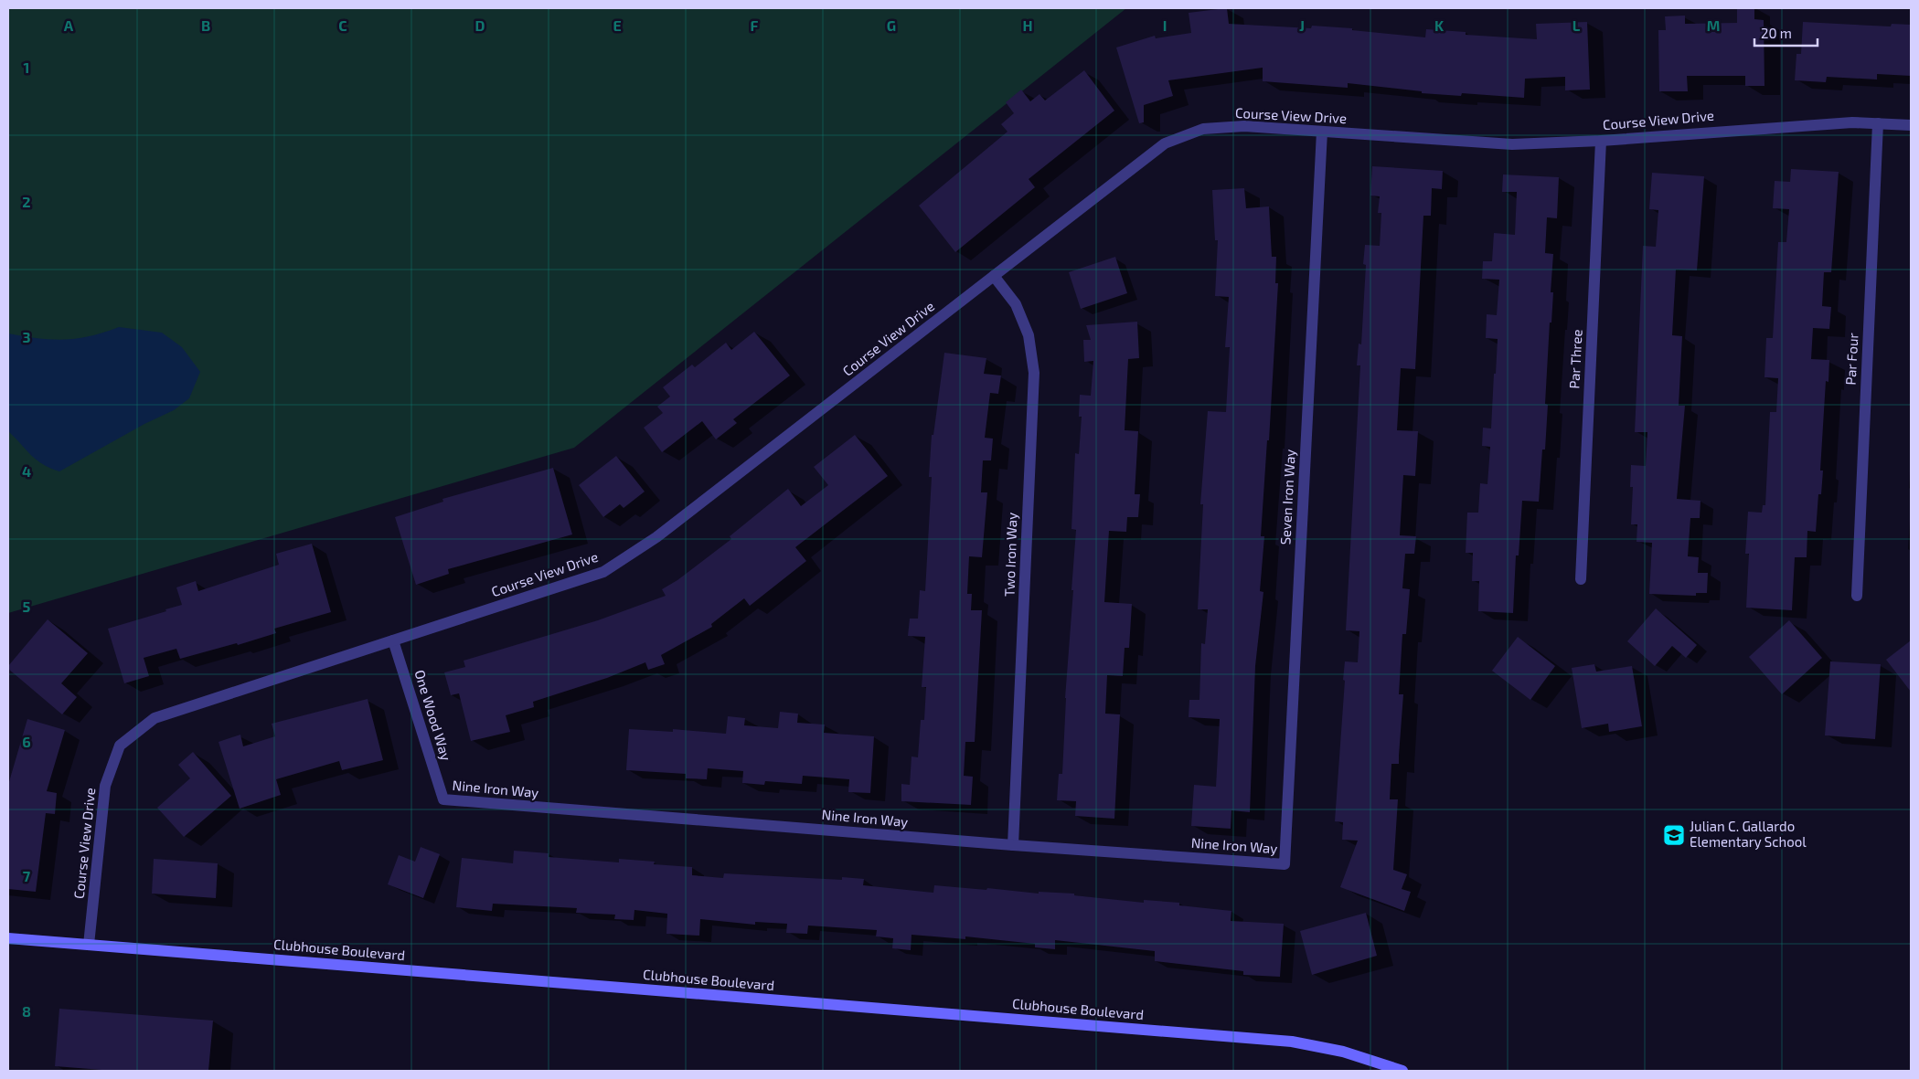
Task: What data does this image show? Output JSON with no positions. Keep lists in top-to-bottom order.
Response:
{
  "streets": {
    "street": [
      "Course View Drive",
      "Par Three",
      "Par Four",
      "Seven Iron Way",
      "Two Iron Way",
      "One Wood Way",
      "Nine Iron Way",
      "Clubhouse Boulevard"
    ]
  },
  "crossings": [
    ["Course View Drive", "Par Three"],
    ["Course View Drive", "Par Four"],
    ["Course View Drive", "Seven Iron Way"],
    ["Course View Drive", "Two Iron Way"],
    ["Course View Drive", "One Wood Way"],
    ["Course View Drive", "Clubhouse Boulevard"],
    ["Seven Iron Way", "Nine Iron Way"],
    ["Two Iron Way", "Nine Iron Way"],
    ["One Wood Way", "Nine Iron Way"]
  ],
  "places": {
    "school or university": ["Julian C. Gallardo Elementary School"]
  },
  "scale_bar": "20 m",
  "grid": {
    "columns": [
      "A",
      "B",
      "C",
      "D",
      "E",
      "F",
      "G",
      "H",
      "I",
      "J",
      "K",
      "L",
      "M"
    ],
    "rows": [
      "1",
      "2",
      "3",
      "4",
      "5",
      "6",
      "7",
      "8"
    ]
  }
}
